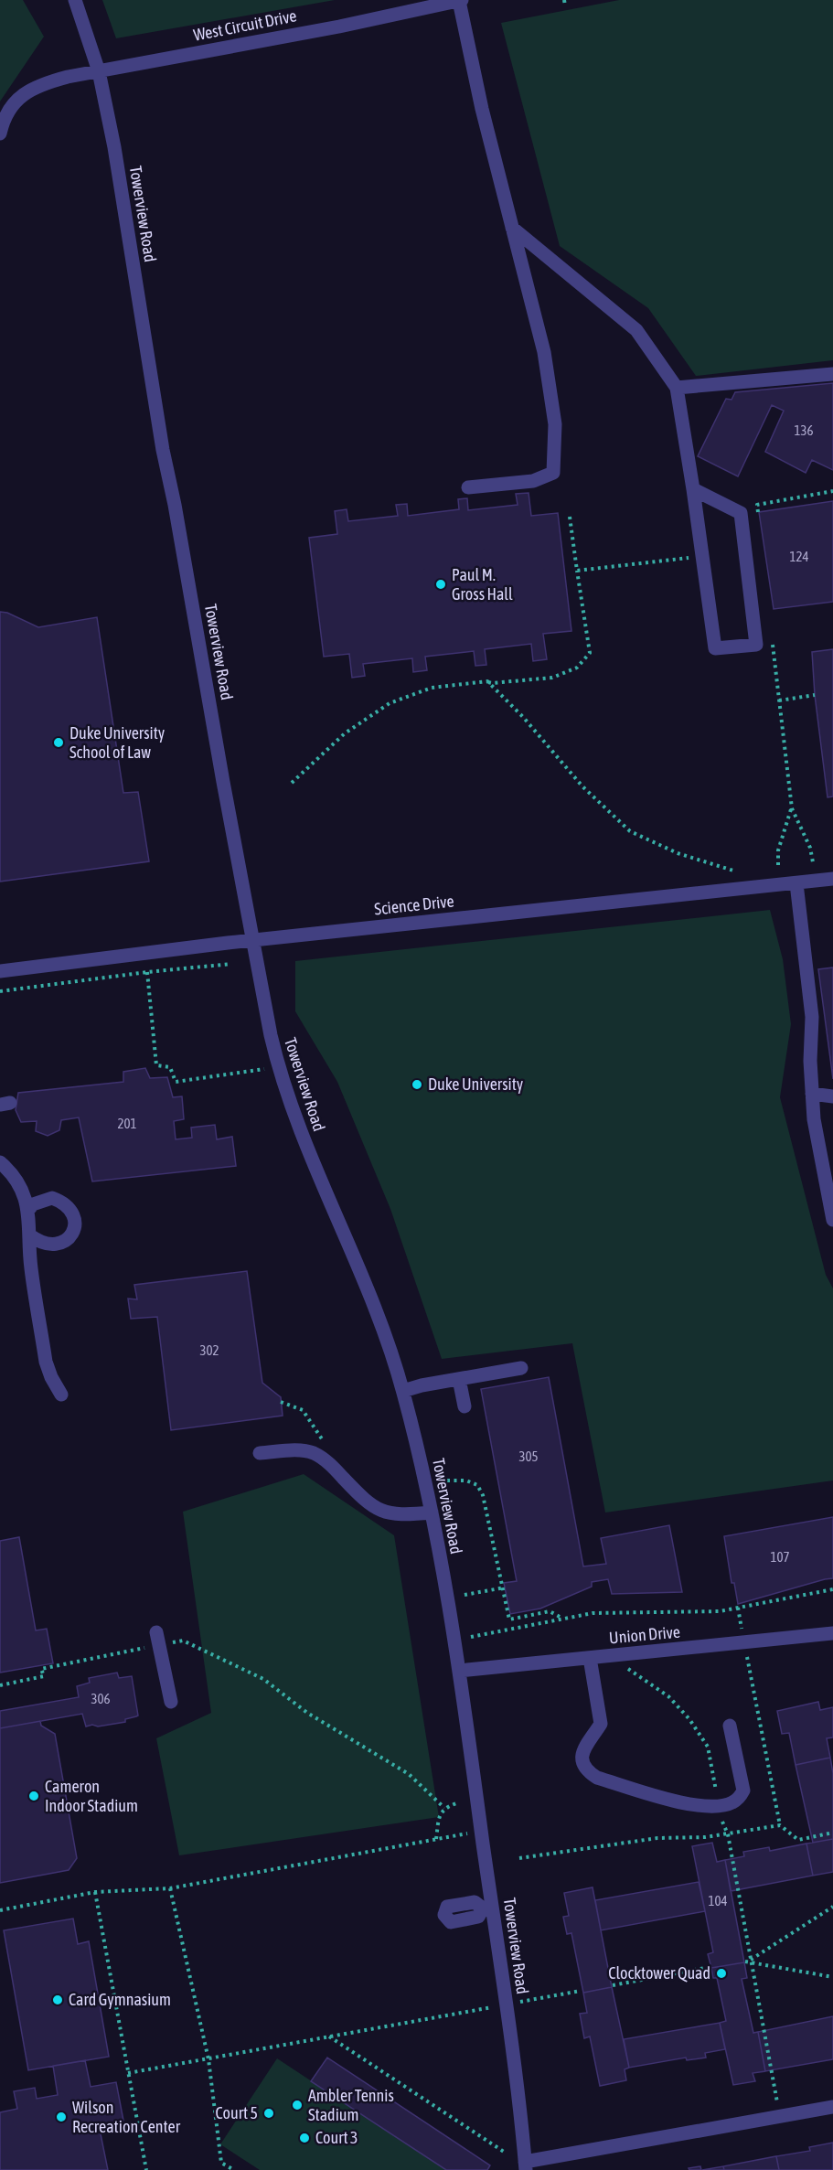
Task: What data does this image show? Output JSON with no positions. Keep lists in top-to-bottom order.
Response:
{
  "streets": {
    "street": [
      "West Circuit Drive",
      "Towerview Road",
      "Science Drive",
      "Union Drive"
    ]
  },
  "crossings": [
    ["West Circuit Drive", "Towerview Road"],
    ["Towerview Road", "Science Drive"],
    ["Towerview Road", "Union Drive"]
  ],
  "places": [
    "Paul M. Gross Hall",
    "Duke University School of Law",
    "Duke University",
    "Cameron Indoor Stadium",
    "Clocktower Quad",
    "Card Gymnasium",
    "Ambler Tennis Stadium",
    "Court 5",
    "Wilson Recreation Center",
    "Court 3"
  ],
  "house_numbers": [
    "136",
    "124",
    "201",
    "302",
    "305",
    "107",
    "306",
    "104"
  ]
}
